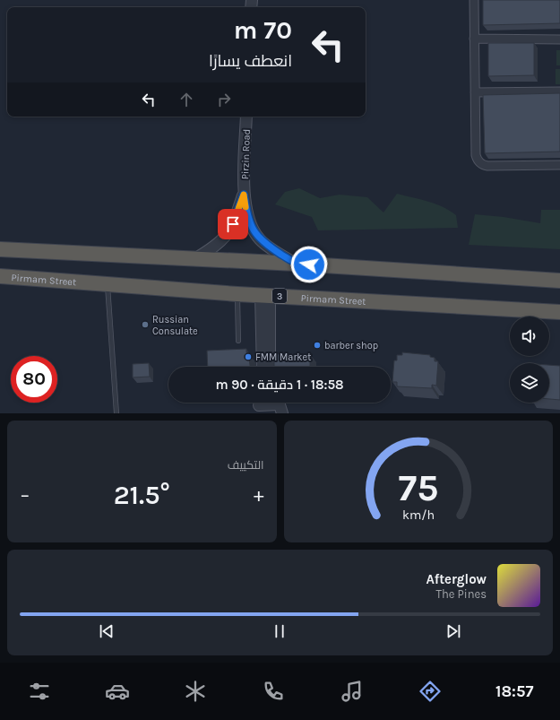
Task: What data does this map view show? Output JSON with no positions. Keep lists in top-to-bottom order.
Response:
{
  "streets": {
    "highway": ["Pirmam Street", "3"],
    "street": ["Pirzin Road"]
  },
  "places": ["Russian Consulate", "barber shop", "FMM Market"],
  "page": {
    "turn": ["70 m", "انعطف يسارًا"],
    "limit": "80",
    "trip": "18:58 · 1 دقيقة · 90 m",
    "tile": "التكييف",
    "heat": ["−", "21.5°", "+"],
    "song": ["Afterglow", "The Pines"],
    "tabs": "18:57",
    "gauge": ["75", "km/h"]
  }
}
